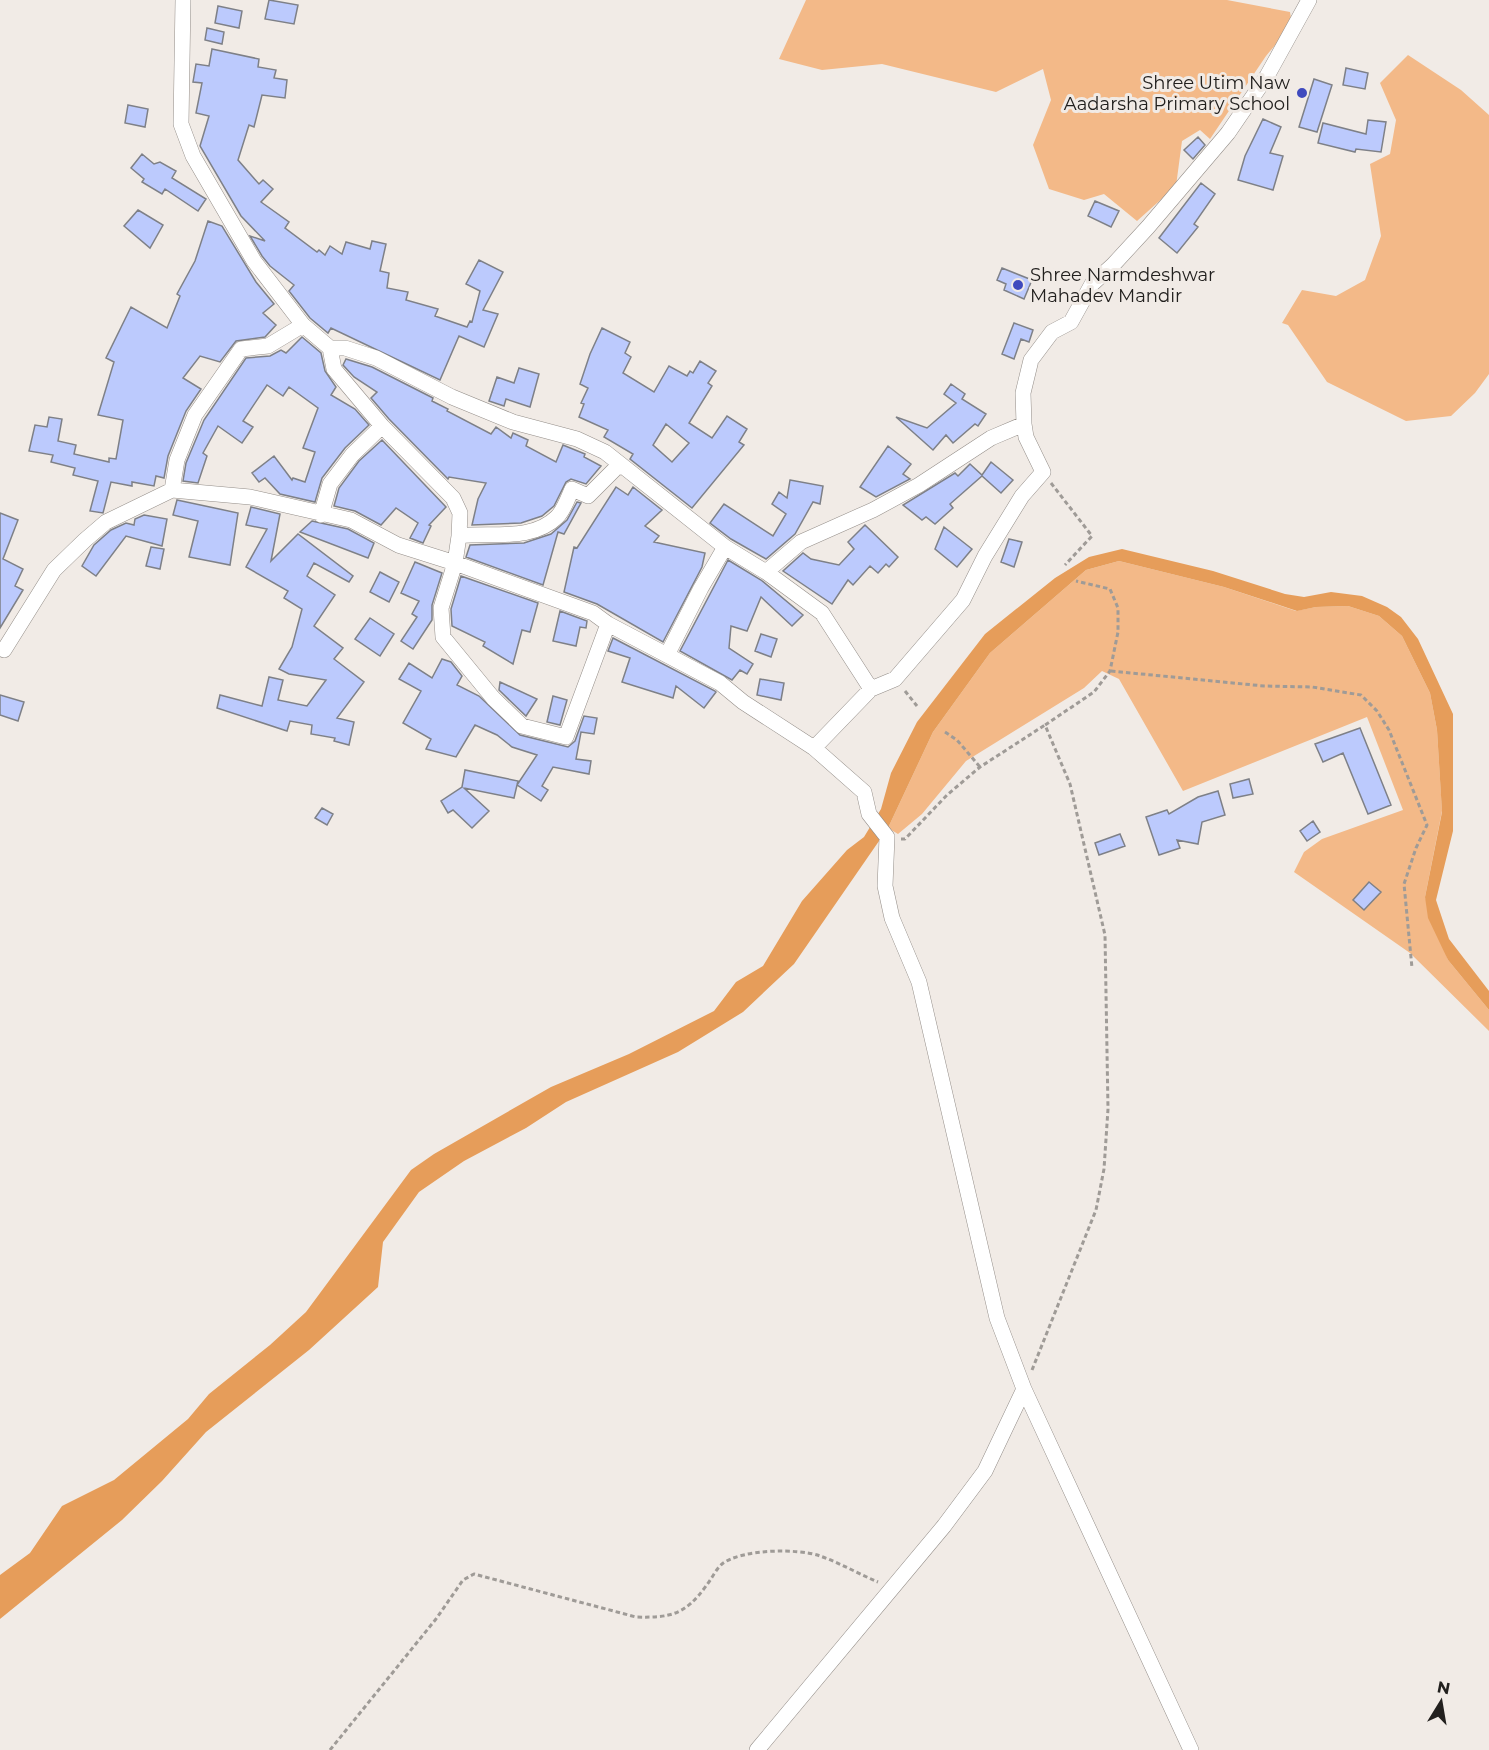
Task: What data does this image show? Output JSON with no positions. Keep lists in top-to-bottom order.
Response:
{
  "places": ["Shree Utim Naw Aadarsha Primary School", "Shree Narmdeshwar Mahadev Mandir"],
  "north": "top"
}
